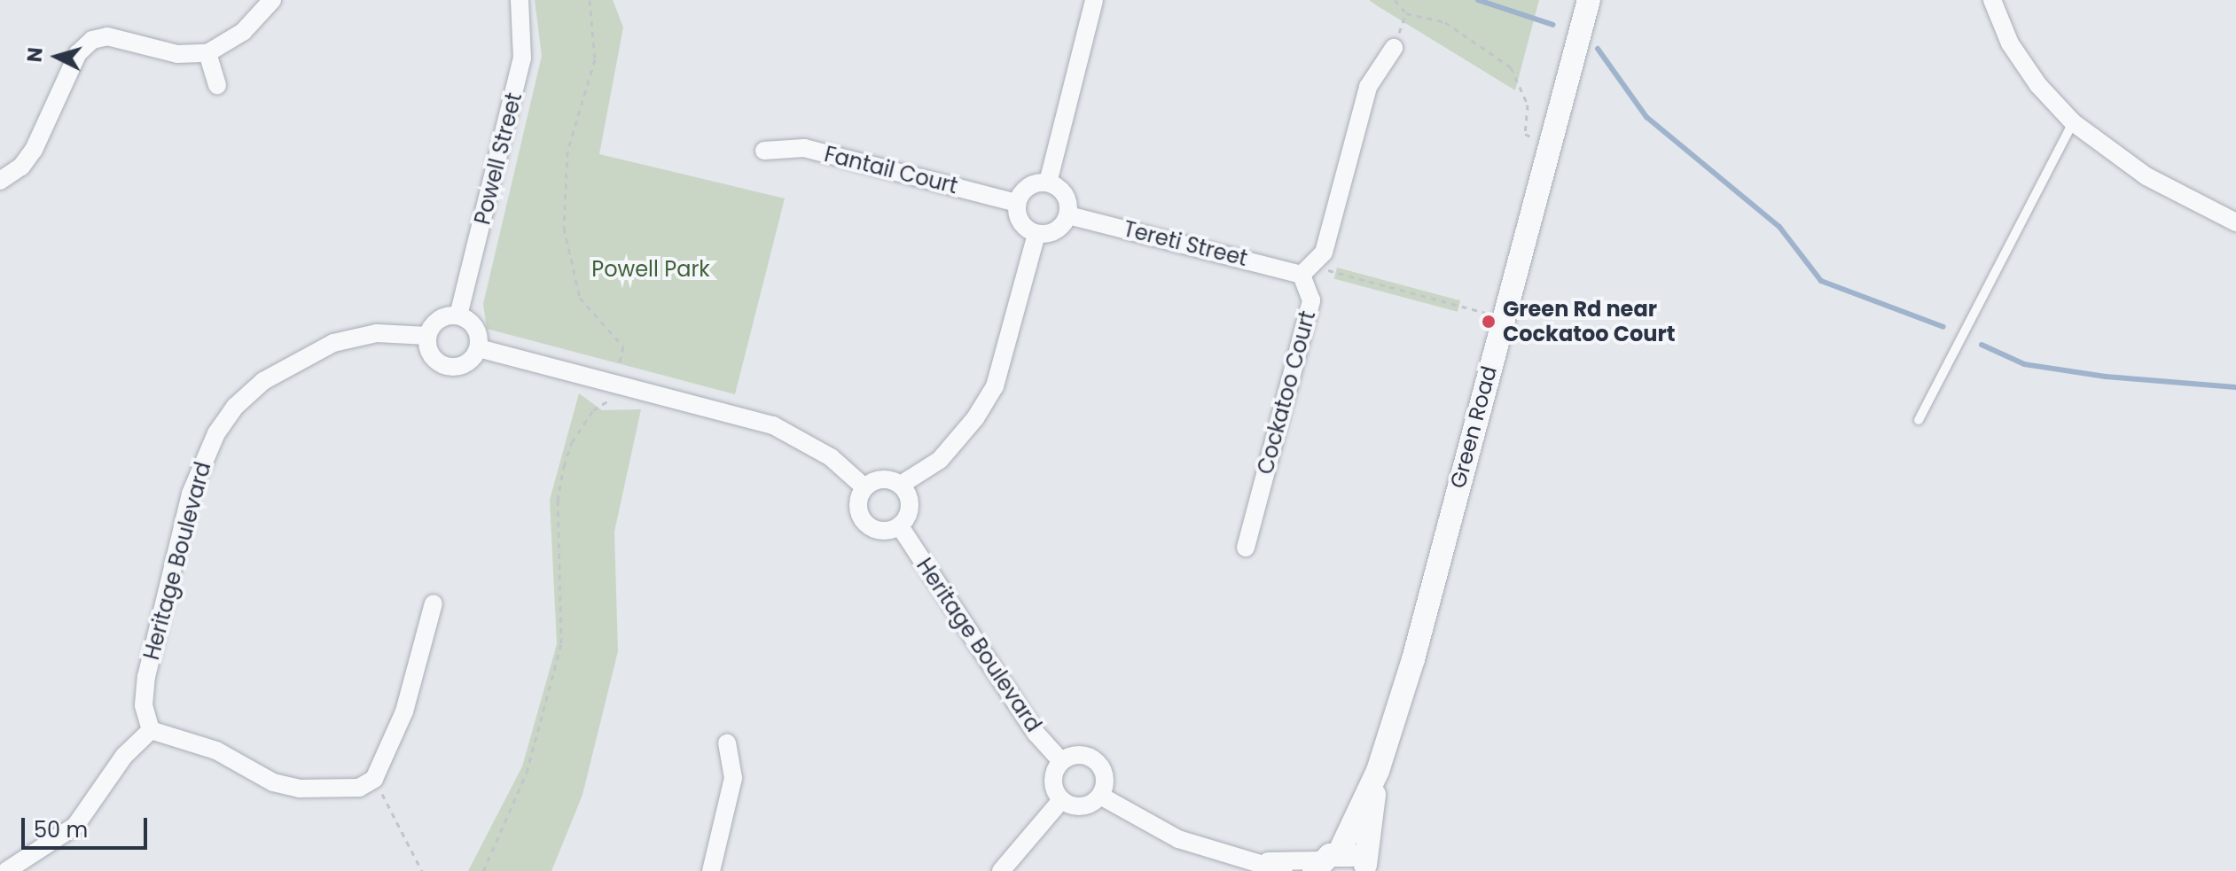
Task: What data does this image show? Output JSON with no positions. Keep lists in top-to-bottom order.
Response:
{
  "streets": {
    "street": [
      "Powell Street",
      "Fantail Court",
      "Tereti Street",
      "Cockatoo Court",
      "Green Road",
      "Heritage Boulevard"
    ]
  },
  "crossings": [
    ["Powell Street", "Heritage Boulevard"],
    ["Fantail Court", "Tereti Street"],
    ["Tereti Street", "Cockatoo Court"]
  ],
  "parks": ["Powell Park"],
  "places": ["Green Rd near Cockatoo Court"],
  "scale_bar": "50 m",
  "north": "left"
}
